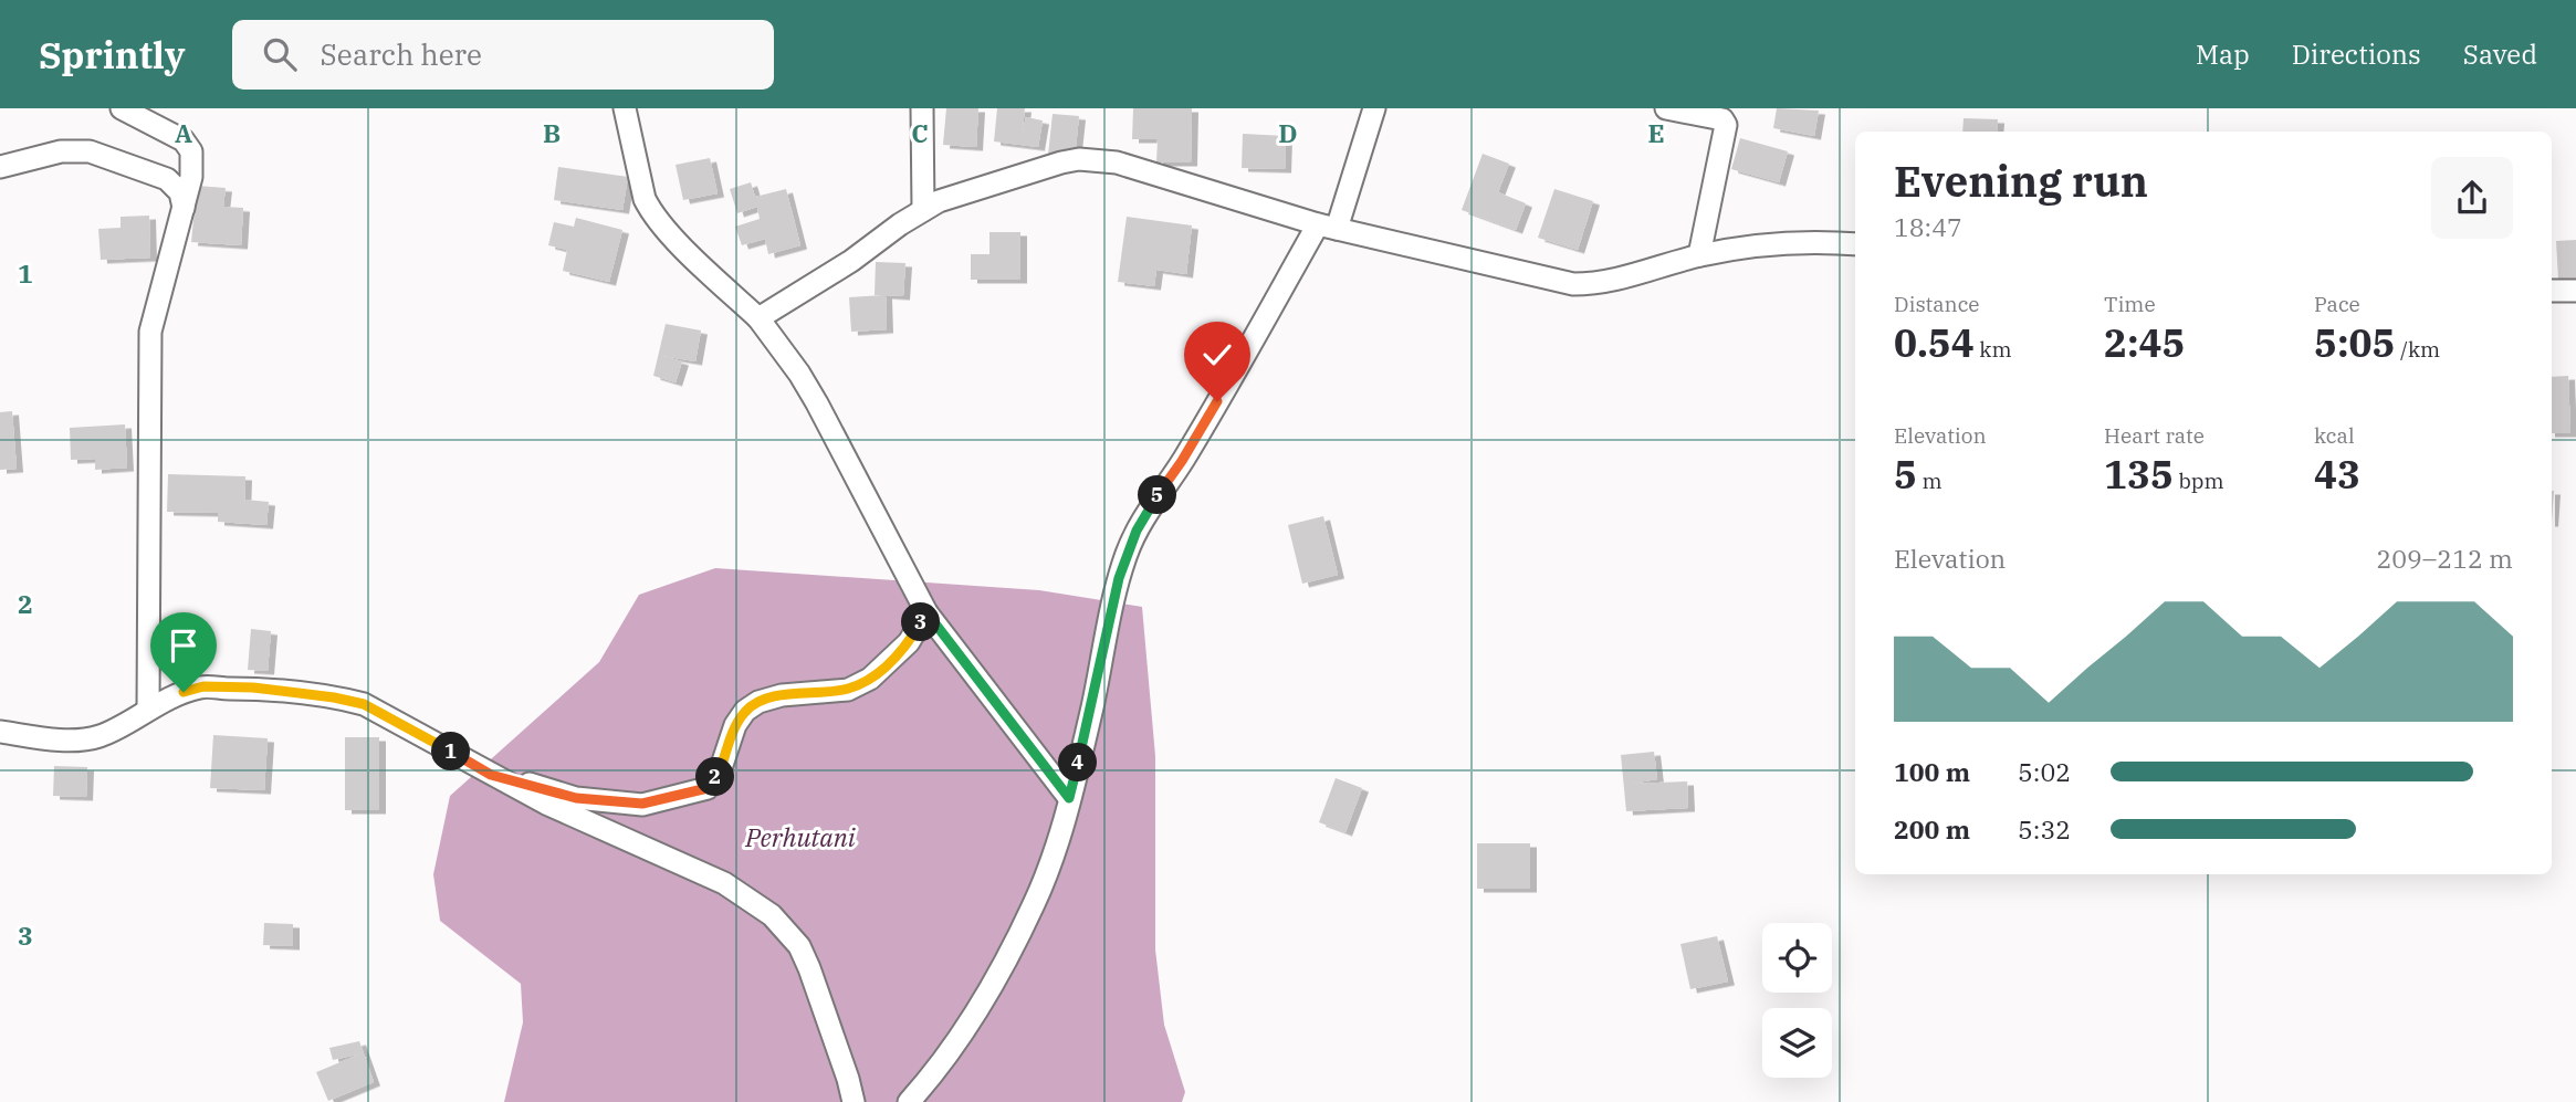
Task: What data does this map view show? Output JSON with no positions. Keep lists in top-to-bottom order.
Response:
{
  "parks": ["Perhutani"],
  "page": {
    "header": "Sprintly",
    "search": "Search here",
    "nav": ["Map", "Directions", "Saved"],
    "heading": ["Evening run", "18:47"],
    "stats": [
      ["Distance", "0.54 km"],
      ["Time", "2:45"],
      ["Pace", "5:05 /km"],
      ["Elevation", "5 m"],
      ["Heart rate", "135 bpm"],
      ["kcal", "43"]
    ],
    "pins": [
      "5",
      "3",
      "1",
      "4",
      "2"
    ],
    "chart": ["Elevation", "209–212 m"],
    "list": [
      {
        "name": "100 m",
        "note": "5:02"
      },
      {
        "name": "200 m",
        "note": "5:32"
      }
    ]
  },
  "grid": {
    "columns": [
      "A",
      "B",
      "C",
      "D",
      "E"
    ],
    "rows": ["1", "2", "3"]
  }
}
